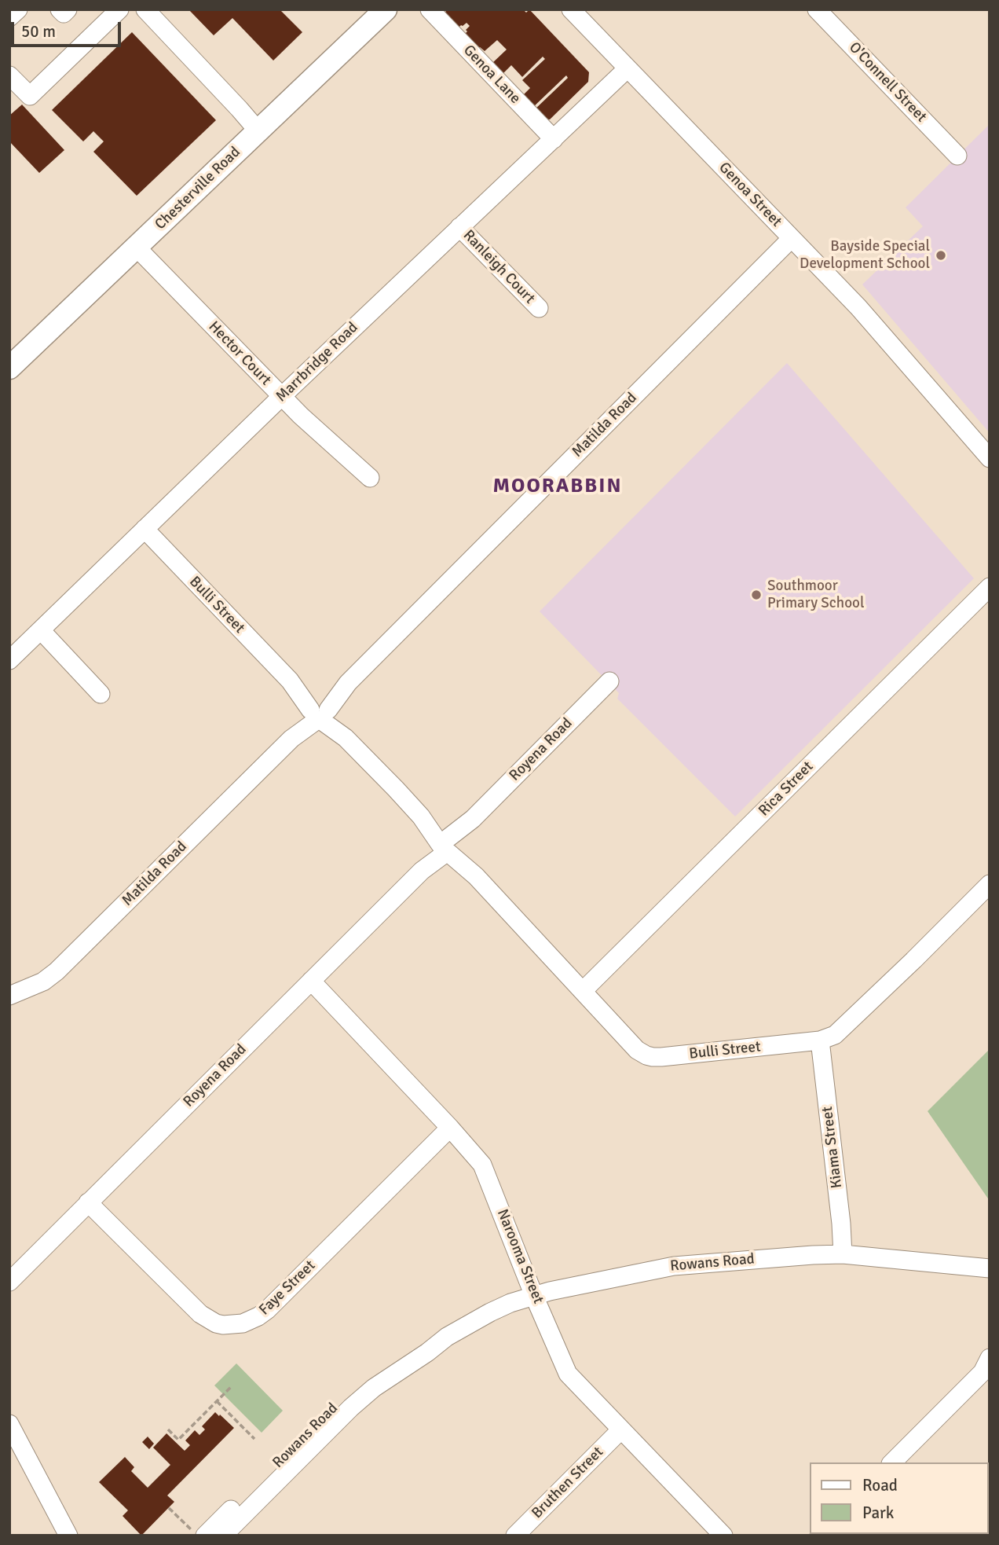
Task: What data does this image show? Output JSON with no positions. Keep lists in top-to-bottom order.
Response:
{
  "streets": {
    "main road": ["Chesterville Road"],
    "street": [
      "Genoa Lane",
      "O'Connell Street",
      "Genoa Street",
      "Ranleigh Court",
      "Hector Court",
      "Marrbridge Road",
      "Matilda Road",
      "Bulli Street",
      "Royena Road",
      "Rica Street",
      "Kiama Street",
      "Narooma Street",
      "Rowans Road",
      "Faye Street",
      "Bruthen Street"
    ]
  },
  "crossings": [
    ["Genoa Lane", "Marrbridge Road"],
    ["Chesterville Road", "Hector Court"],
    ["Genoa Street", "Marrbridge Road"],
    ["Genoa Street", "Matilda Road"],
    ["Ranleigh Court", "Marrbridge Road"],
    ["Hector Court", "Marrbridge Road"],
    ["Marrbridge Road", "Bulli Street"],
    ["Matilda Road", "Bulli Street"],
    ["Bulli Street", "Royena Road"],
    ["Bulli Street", "Rica Street"],
    ["Bulli Street", "Kiama Street"],
    ["Royena Road", "Narooma Street"],
    ["Royena Road", "Faye Street"],
    ["Kiama Street", "Rowans Road"],
    ["Narooma Street", "Rowans Road"],
    ["Narooma Street", "Faye Street"],
    ["Narooma Street", "Bruthen Street"]
  ],
  "districts": ["MOORABBIN"],
  "places": ["Bayside Special Development School", "Southmoor Primary School"],
  "legend": ["Road", "Park"],
  "scale_bar": "50 m"
}
